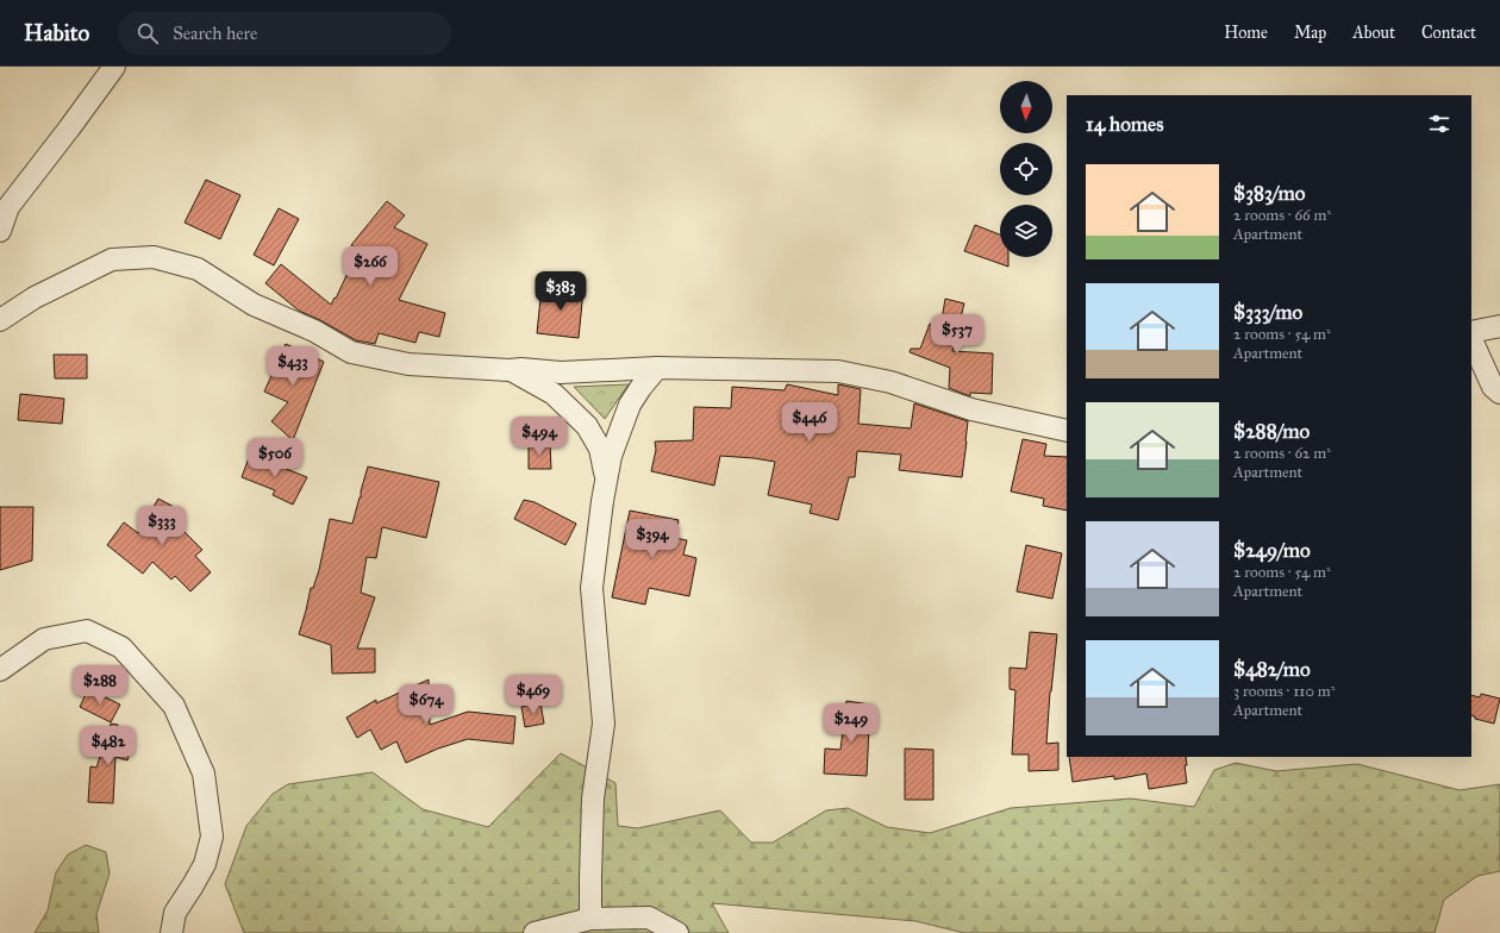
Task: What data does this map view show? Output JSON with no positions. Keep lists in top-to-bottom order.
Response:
{
  "north": "bottom",
  "page": {
    "header": "Habito",
    "search": "Search here",
    "nav": [
      "Home",
      "Map",
      "About",
      "Contact"
    ],
    "heading": "14 homes",
    "list": [
      {
        "name": "$383/mo",
        "note": "2 rooms · 66 m² · Apartment"
      },
      {
        "name": "$333/mo",
        "note": "2 rooms · 54 m² · Apartment"
      },
      {
        "name": "$288/mo",
        "note": "2 rooms · 62 m² · Apartment"
      },
      {
        "name": "$249/mo",
        "note": "2 rooms · 54 m² · Apartment"
      },
      {
        "name": "$482/mo",
        "note": "3 rooms · 110 m² · Apartment"
      }
    ],
    "price": [
      "$266",
      "$383",
      "$537",
      "$433",
      "$446",
      "$494",
      "$506",
      "$333",
      "$394",
      "$288",
      "$469",
      "$674",
      "$249",
      "$482"
    ]
  }
}
